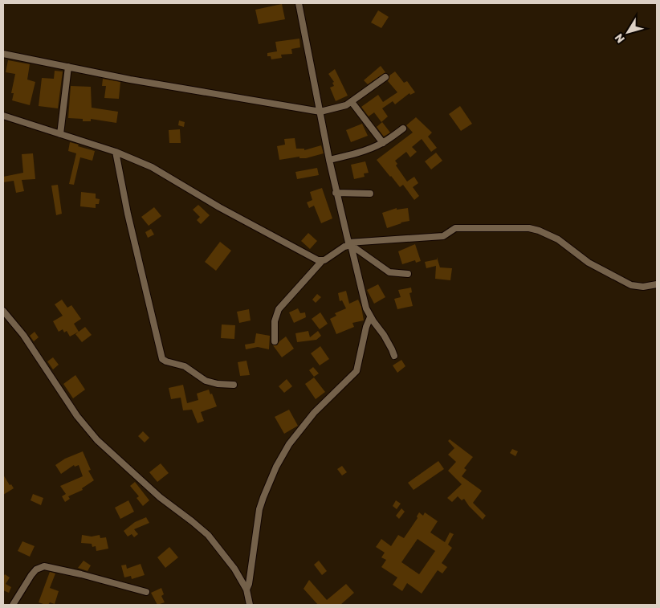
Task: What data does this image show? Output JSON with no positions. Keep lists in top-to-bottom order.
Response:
{
  "north": "bottom left"
}
